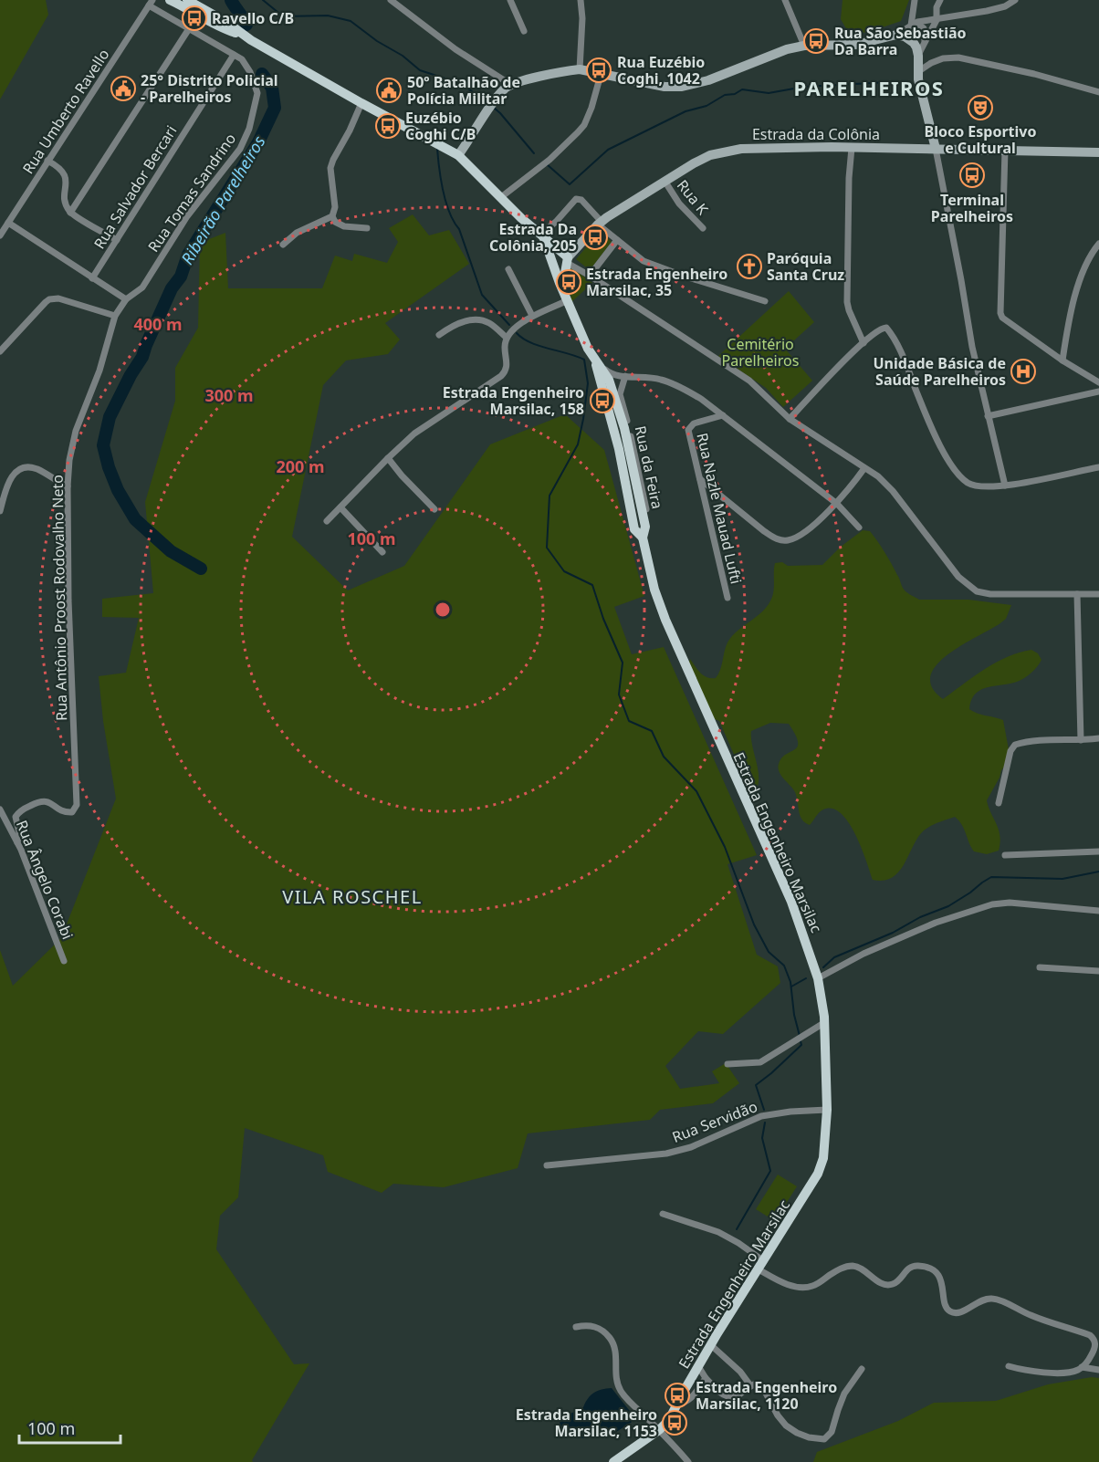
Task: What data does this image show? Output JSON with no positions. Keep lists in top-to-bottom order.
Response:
{
  "streets": {
    "main road": ["Estrada da Colônia", "Estrada Engenheiro Marsilac"],
    "street": [
      "Rua Umberto Ravello",
      "Rua Salvador Bercari",
      "Rua Tomas Sandrino",
      "Rua K",
      "Rua Nazle Mauad Lufti",
      "Rua Antônio Proost Rodovalho Neto",
      "Rua Ângelo Corabi",
      "Rua Servidão"
    ]
  },
  "crossings": [
    ["Rua Umberto Ravello", "Rua Tomas Sandrino"],
    ["Estrada da Colônia", "Rua K"],
    ["Estrada da Colônia", "Estrada Engenheiro Marsilac"],
    ["Rua Salvador Bercari", "Rua Tomas Sandrino"],
    ["Rua Tomas Sandrino", "Rua Antônio Proost Rodovalho Neto"],
    ["Rua Antônio Proost Rodovalho Neto", "Rua Ângelo Corabi"],
    ["Estrada Engenheiro Marsilac", "Rua Servidão"]
  ],
  "districts": ["PARELHEIROS", "VILA ROSCHEL"],
  "water": ["Ribeirão Parelheiros"],
  "parks": ["Cemitério Parelheiros"],
  "places": {
    "bus stop": [
      "Ravello C/B",
      "Rua São Sebastião Da Barra",
      "Rua Euzébio Coghi, 1042",
      "Euzébio Coghi C/B",
      "Terminal Parelheiros",
      "Estrada Da Colônia, 205",
      "Estrada Engenheiro Marsilac, 35",
      "Estrada Engenheiro Marsilac, 158",
      "Estrada Engenheiro Marsilac, 1120",
      "Estrada Engenheiro Marsilac, 1153"
    ],
    "public building": ["25° Distrito Policial - Parelheiros", "50º Batalhão de Polícia Militar"],
    "theatre": ["Bloco Esportivo e Cultural"],
    "church": ["Paróquia Santa Cruz"],
    "hospital": ["Unidade Básica de Saúde Parelheiros"]
  },
  "scale_bar": "100 m",
  "rings": [
    "400 m",
    "300 m",
    "200 m",
    "100 m"
  ]
}
